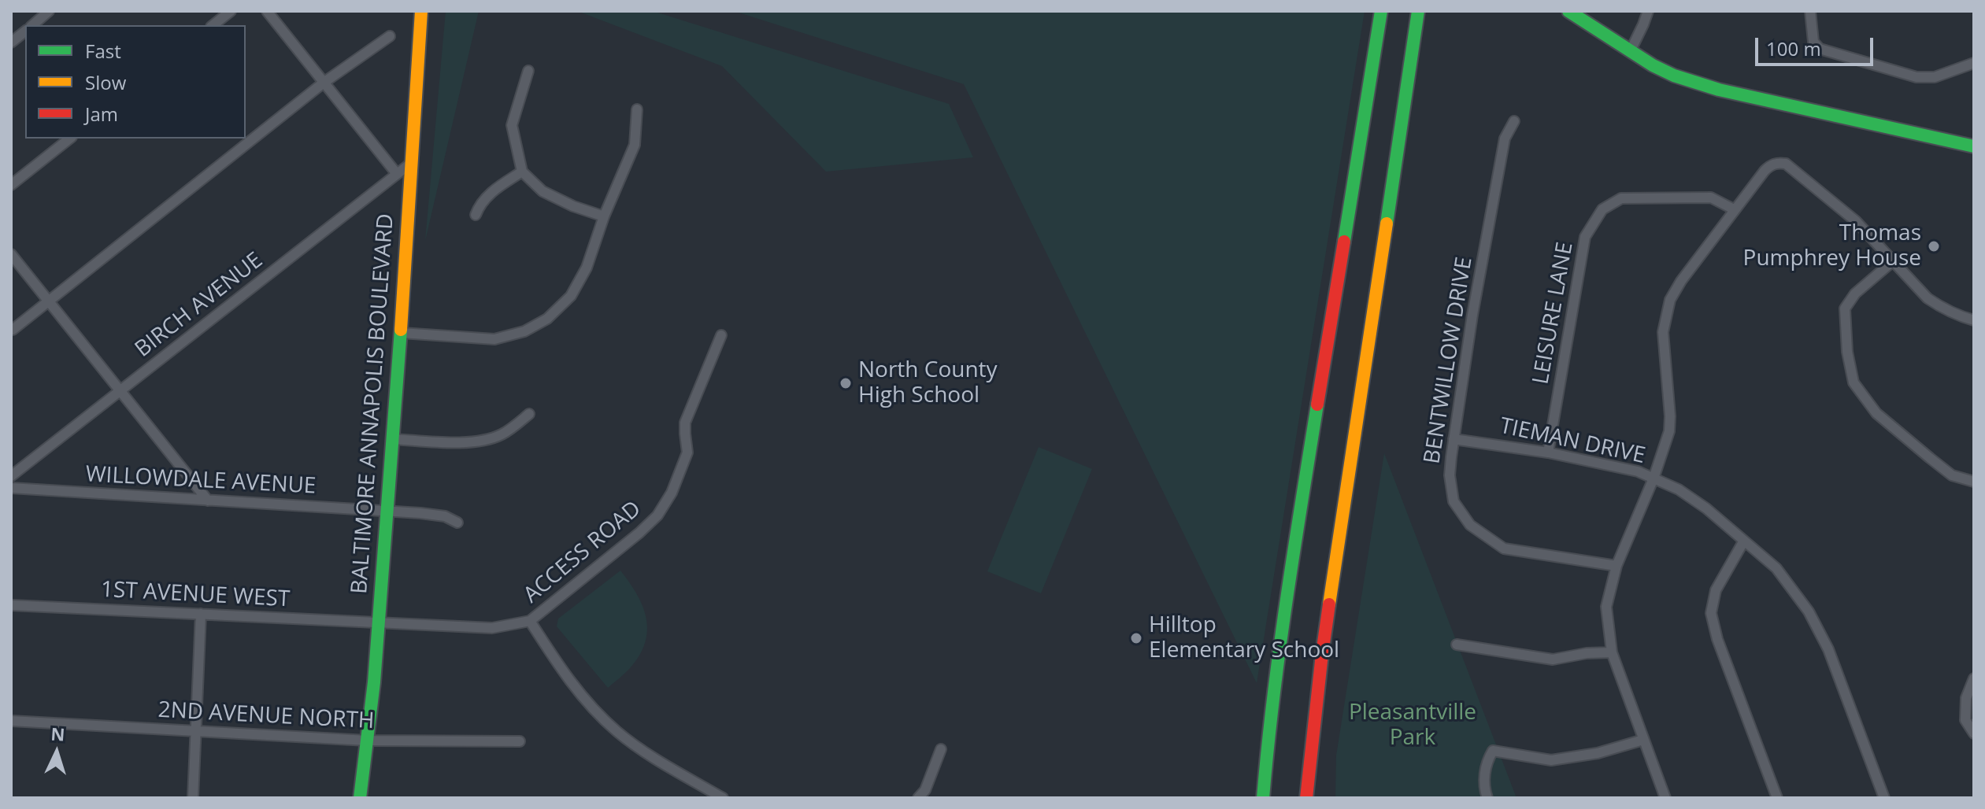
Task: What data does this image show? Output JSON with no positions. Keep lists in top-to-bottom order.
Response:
{
  "streets": {
    "main road": ["BALTIMORE ANNAPOLIS BOULEVARD"],
    "street": [
      "BIRCH AVENUE",
      "LEISURE LANE",
      "BENTWILLOW DRIVE",
      "TIEMAN DRIVE",
      "WILLOWDALE AVENUE",
      "ACCESS ROAD",
      "1ST AVENUE WEST",
      "2ND AVENUE NORTH"
    ]
  },
  "crossings": [
    ["BIRCH AVENUE", "BALTIMORE ANNAPOLIS BOULEVARD"],
    ["LEISURE LANE", "TIEMAN DRIVE"],
    ["BENTWILLOW DRIVE", "TIEMAN DRIVE"],
    ["BALTIMORE ANNAPOLIS BOULEVARD", "WILLOWDALE AVENUE"],
    ["BALTIMORE ANNAPOLIS BOULEVARD", "1ST AVENUE WEST"],
    ["BALTIMORE ANNAPOLIS BOULEVARD", "2ND AVENUE NORTH"],
    ["ACCESS ROAD", "1ST AVENUE WEST"]
  ],
  "parks": ["Pleasantville Park"],
  "places": ["Thomas Pumphrey House", "North County High School", "Hilltop Elementary School"],
  "legend": ["Fast", "Slow", "Jam"],
  "scale_bar": "100 m",
  "north": "top"
}
